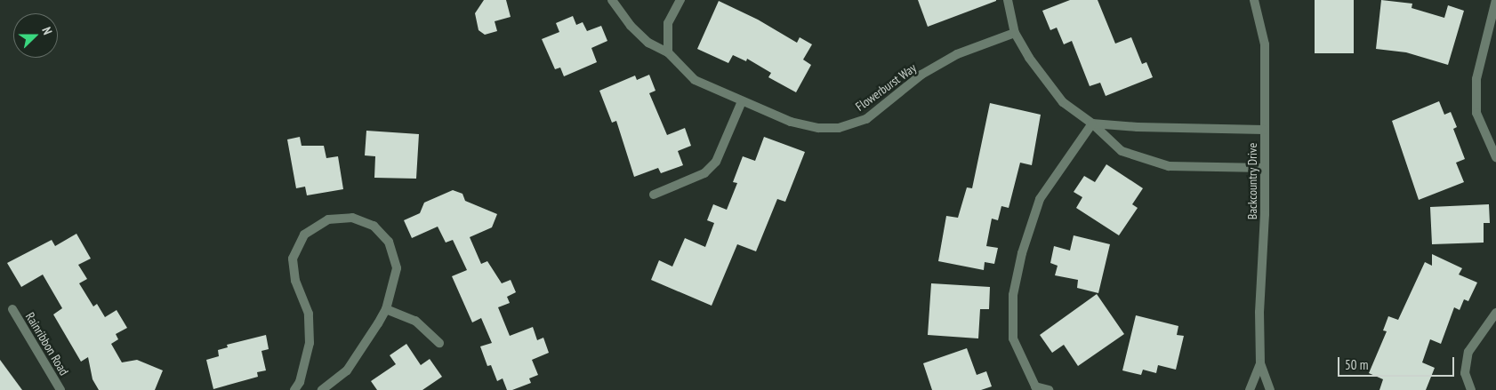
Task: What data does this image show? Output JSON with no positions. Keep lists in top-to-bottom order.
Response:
{
  "streets": {
    "street": ["Flowerburst Way", "Backcountry Drive", "Rainribbon Road"]
  },
  "scale_bar": "50 m",
  "north": "right"
}
